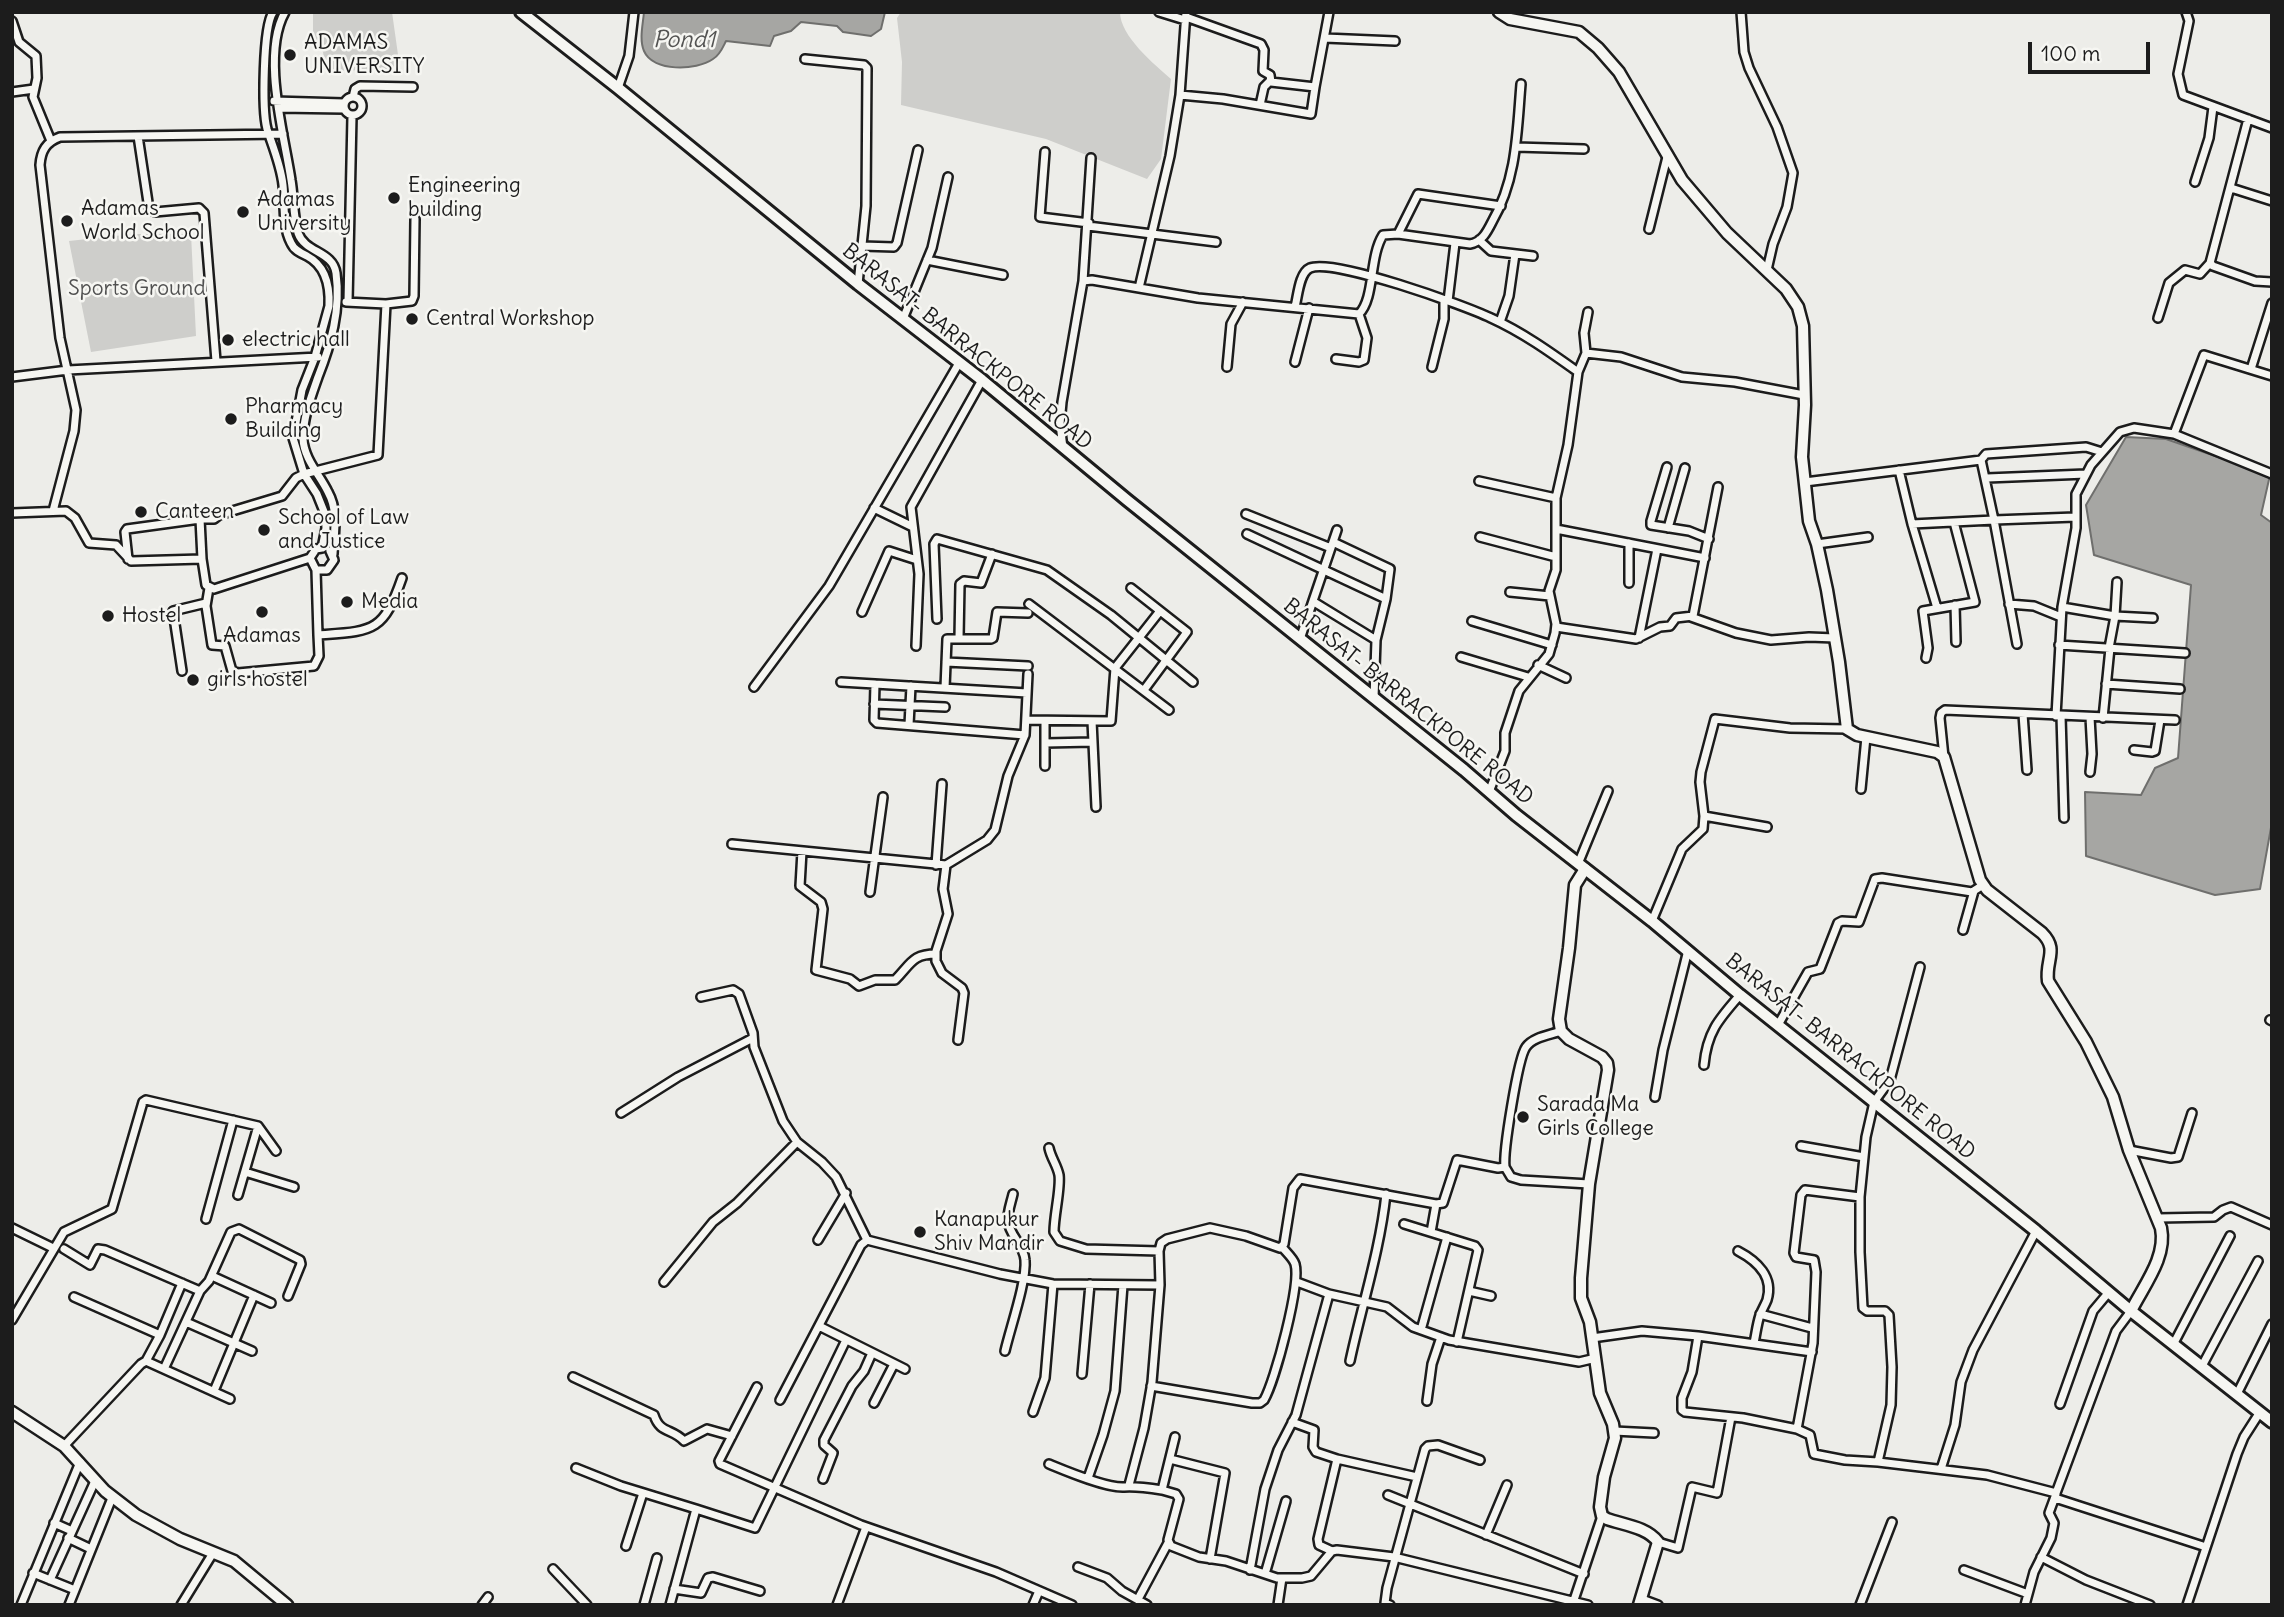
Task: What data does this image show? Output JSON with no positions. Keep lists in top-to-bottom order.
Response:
{
  "streets": {
    "main road": ["BARASAT- BARRACKPORE ROAD"]
  },
  "water": ["Pond1"],
  "parks": ["Sports Ground"],
  "places": [
    "ADAMAS UNIVERSITY",
    "Engineering building",
    "Adamas University",
    "Adamas World School",
    "Central Workshop",
    "electric hall",
    "Pharmacy Building",
    "Canteen",
    "School of Law and Justice",
    "Media",
    "Adamas",
    "Hostel",
    "girls hostel",
    "Sarada Ma Girls College",
    "Kanapukur Shiv Mandir"
  ],
  "scale_bar": "100 m"
}
